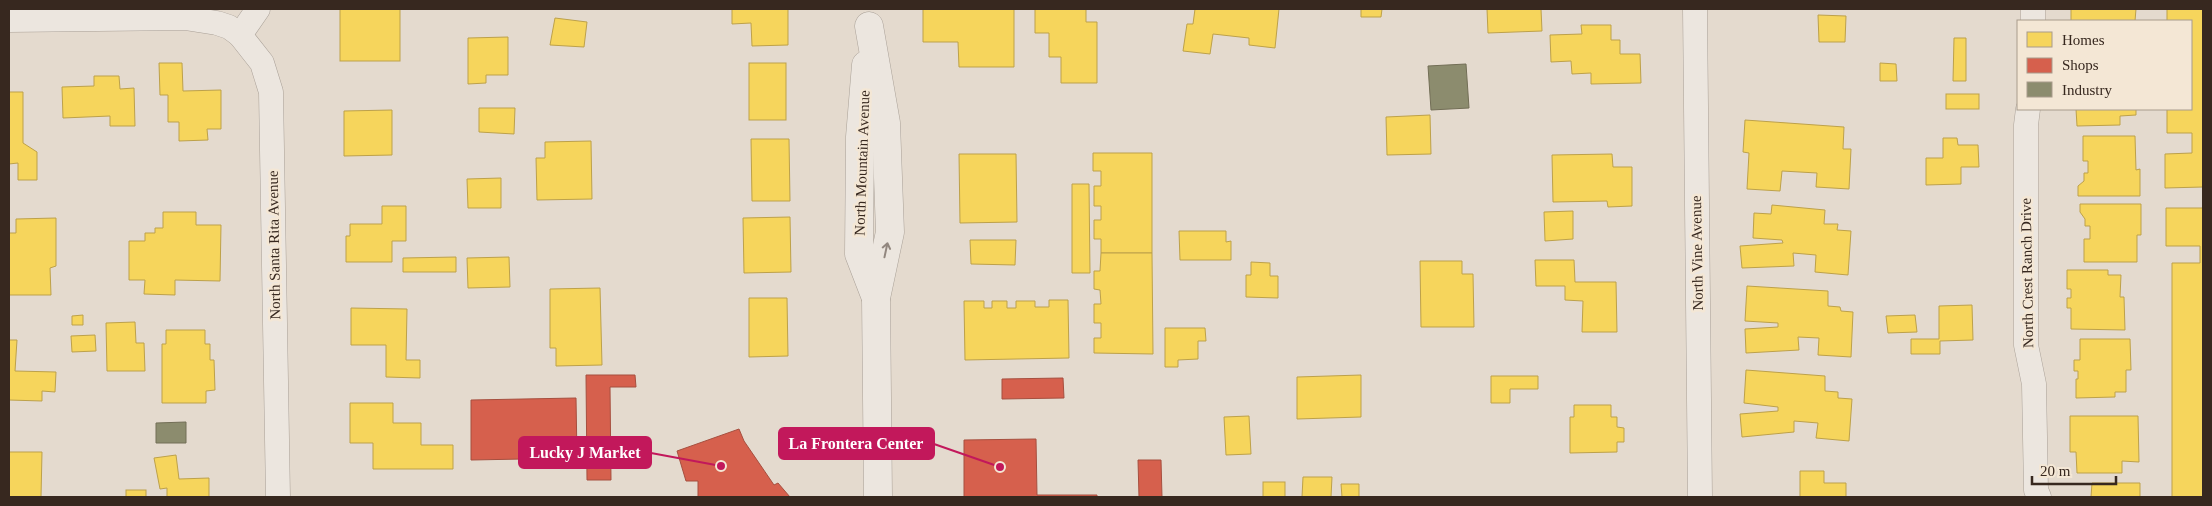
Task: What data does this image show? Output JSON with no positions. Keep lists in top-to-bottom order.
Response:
{
  "streets": {
    "street": [
      "North Mountain Avenue",
      "North Santa Rita Avenue",
      "North Vine Avenue",
      "North Crest Ranch Drive"
    ]
  },
  "places": ["Lucky J Market", "La Frontera Center"],
  "legend": ["Homes", "Shops", "Industry"],
  "scale_bar": "20 m"
}
